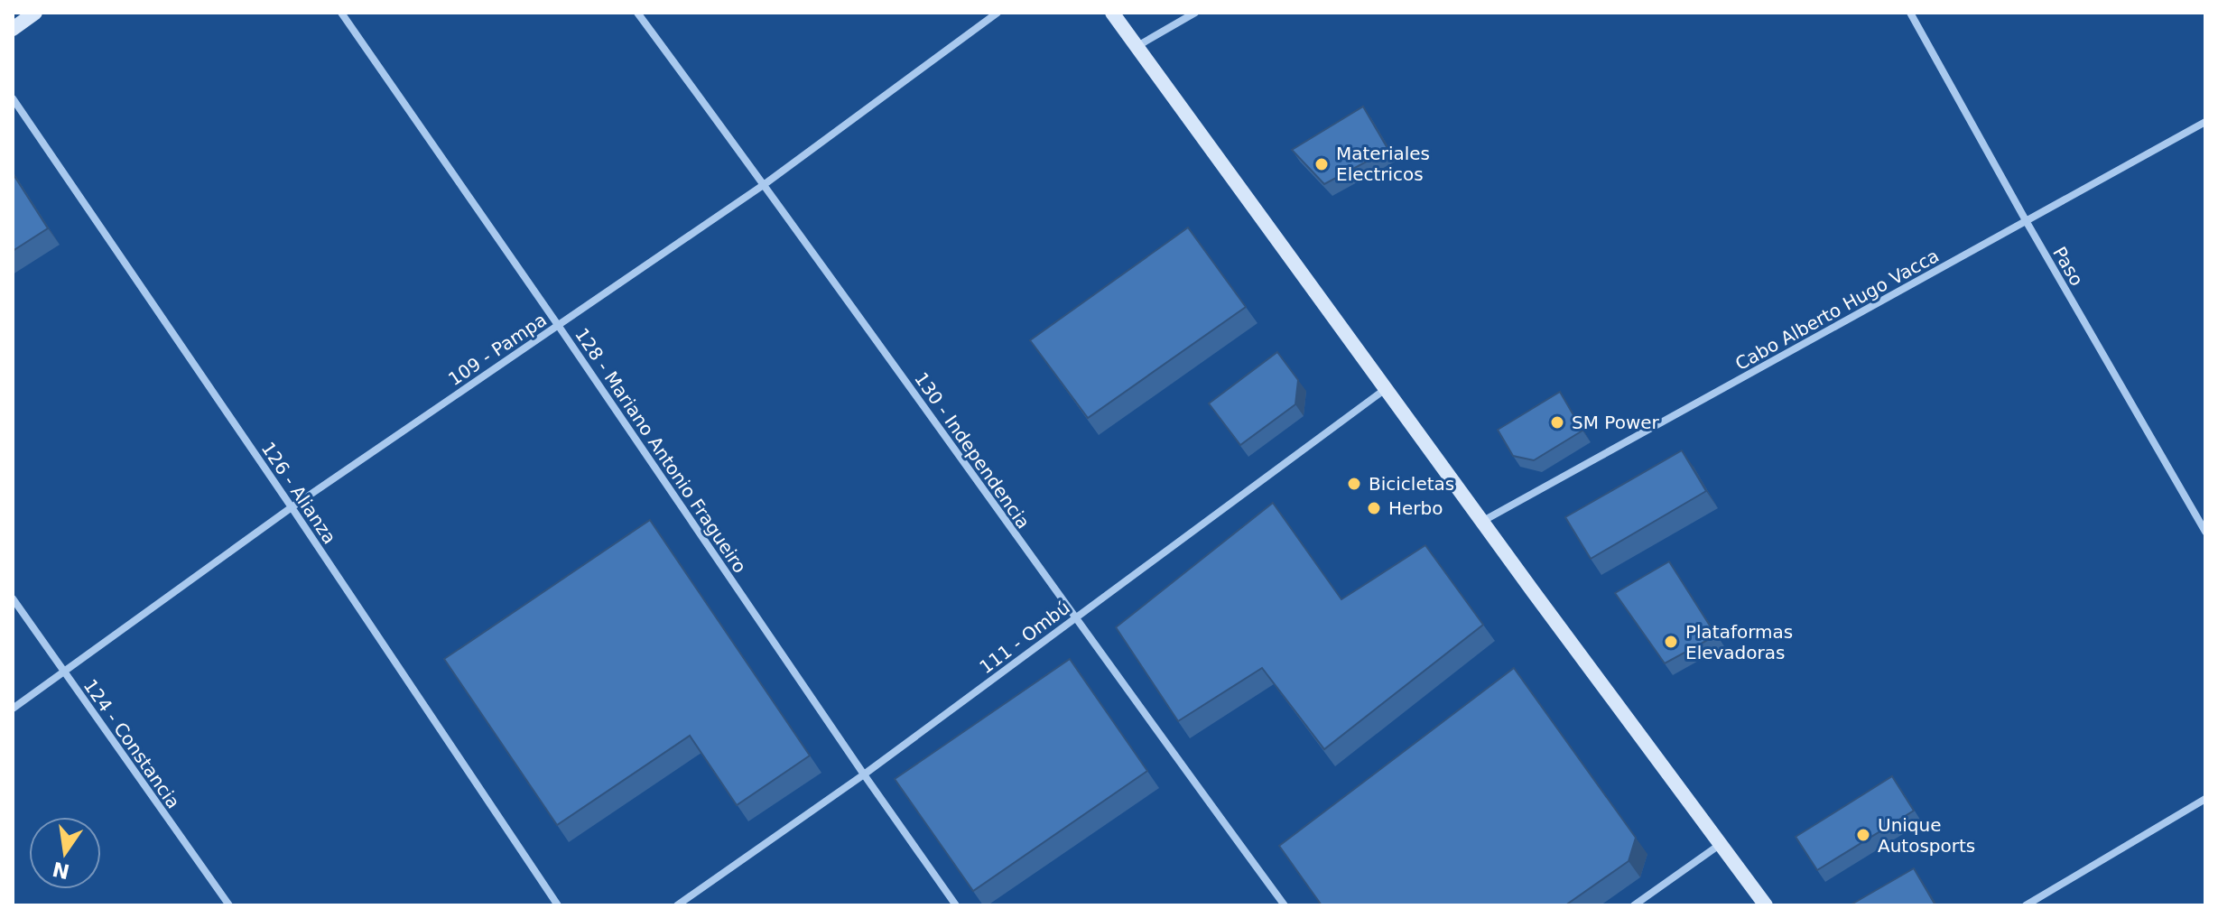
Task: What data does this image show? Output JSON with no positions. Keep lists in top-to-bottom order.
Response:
{
  "streets": {
    "street": [
      "Paso",
      "Cabo Alberto Hugo Vacca",
      "109 - Pampa",
      "128 - Mariano Antonio Fragueiro",
      "130 - Independencia",
      "126 - Alianza",
      "111 - Ombú",
      "124 - Constancia"
    ]
  },
  "crossings": [
    ["Paso", "Cabo Alberto Hugo Vacca"],
    ["109 - Pampa", "128 - Mariano Antonio Fragueiro"],
    ["109 - Pampa", "130 - Independencia"],
    ["109 - Pampa", "126 - Alianza"],
    ["109 - Pampa", "124 - Constancia"],
    ["128 - Mariano Antonio Fragueiro", "111 - Ombú"],
    ["130 - Independencia", "111 - Ombú"]
  ],
  "places": [
    "Materiales Electricos",
    "SM Power",
    "Bicicletas",
    "Herbo",
    "Plataformas Elevadoras",
    "Unique Autosports"
  ],
  "north": "bottom"
}
